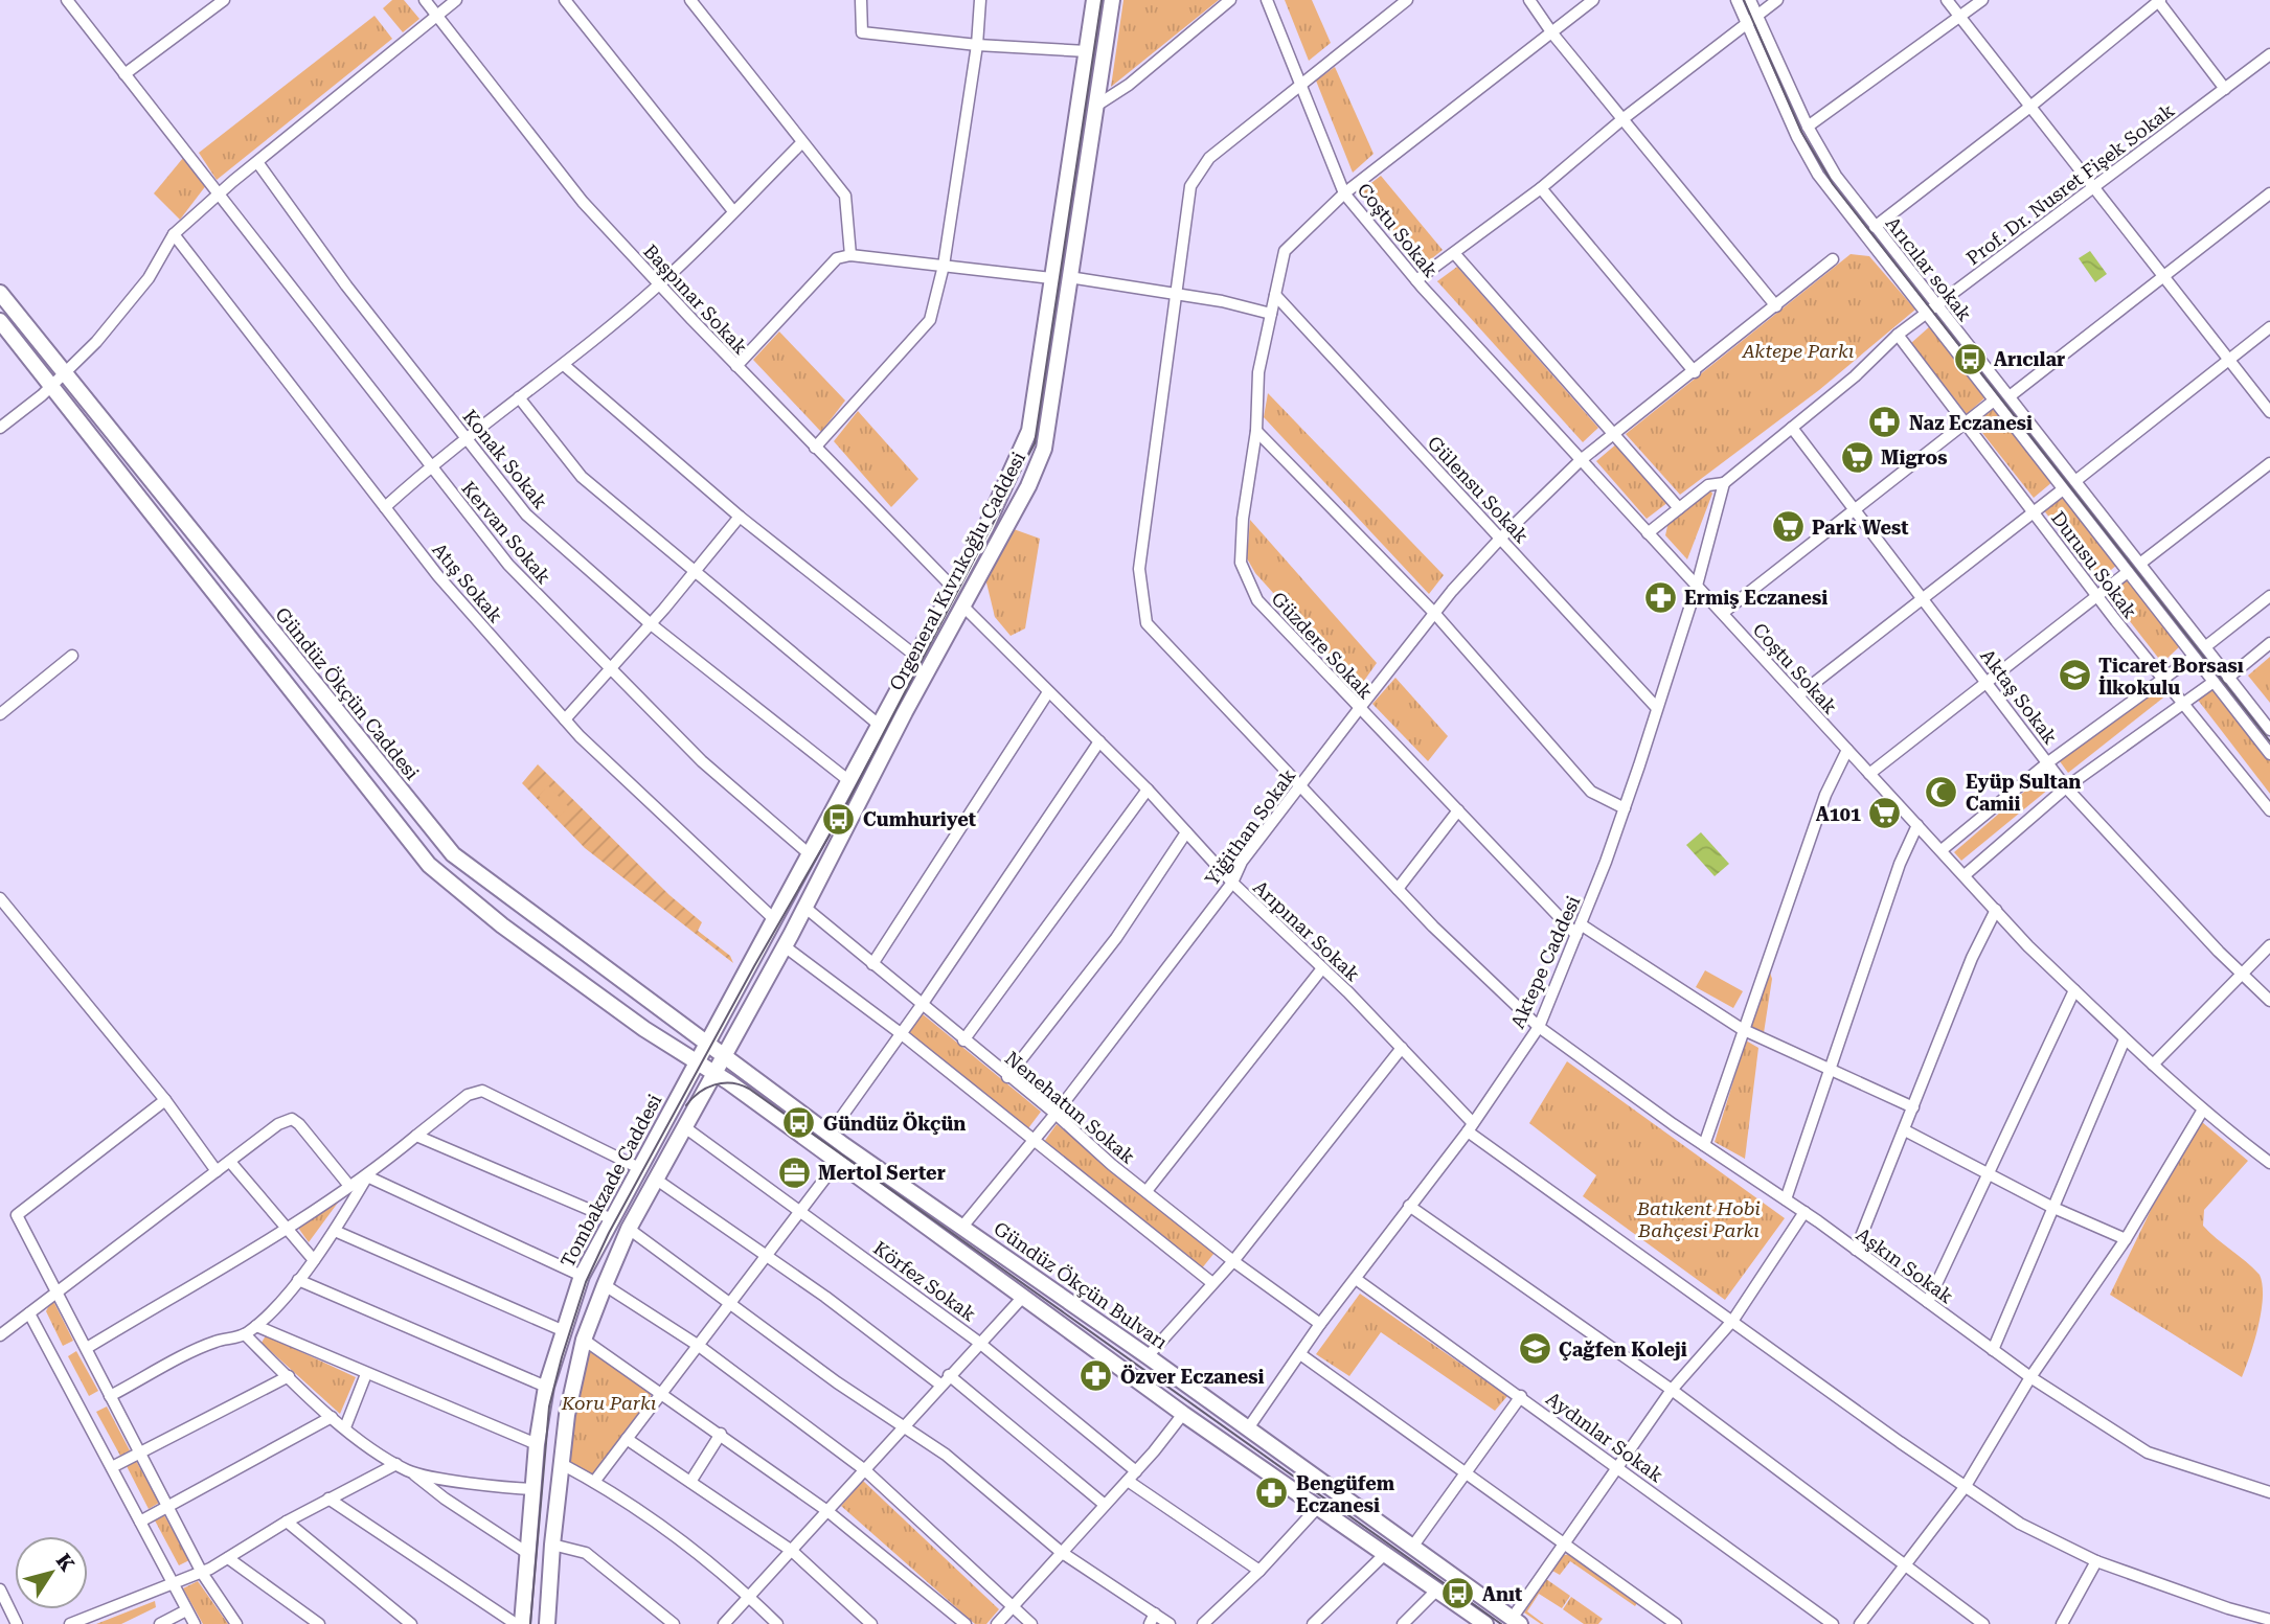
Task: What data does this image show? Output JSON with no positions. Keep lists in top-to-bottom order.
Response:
{
  "streets": {
    "street": [
      "Prof. Dr. Nusret Fişek Sokak",
      "Coştu Sokak",
      "Arıcılar sokak",
      "Başpınar Sokak",
      "Konak Sokak",
      "Gülensu Sokak",
      "Kervan Sokak",
      "Durusu Sokak",
      "Orgeneral Kıvrıkoğlu Caddesi",
      "Atış Sokak",
      "Güzdere Sokak",
      "Gündüz Ökçün Caddesi",
      "Aktaş Sokak",
      "Yiğithan Sokak",
      "Arıpınar Sokak",
      "Aktepe Caddesi",
      "Nenehatun Sokak",
      "Tombakzade Caddesi",
      "Aşkın Sokak",
      "Körfez Sokak",
      "Gündüz Ökçün Bulvarı",
      "Aydınlar Sokak"
    ]
  },
  "crossings": [
    ["Prof. Dr. Nusret Fişek Sokak", "Coştu Sokak"],
    ["Prof. Dr. Nusret Fişek Sokak", "Arıcılar sokak"],
    ["Prof. Dr. Nusret Fişek Sokak", "Durusu Sokak"],
    ["Prof. Dr. Nusret Fişek Sokak", "Aktaş Sokak"],
    ["Prof. Dr. Nusret Fişek Sokak", "Aktepe Caddesi"],
    ["Coştu Sokak", "Güzdere Sokak"],
    ["Coştu Sokak", "Yiğithan Sokak"],
    ["Coştu Sokak", "Aktepe Caddesi"],
    ["Coştu Sokak", "Aşkın Sokak"],
    ["Başpınar Sokak", "Tombakzade Caddesi"],
    ["Konak Sokak", "Tombakzade Caddesi"],
    ["Gülensu Sokak", "Güzdere Sokak"],
    ["Gülensu Sokak", "Yiğithan Sokak"],
    ["Gülensu Sokak", "Aktepe Caddesi"],
    ["Kervan Sokak", "Tombakzade Caddesi"],
    ["Orgeneral Kıvrıkoğlu Caddesi", "Gündüz Ökçün Caddesi"],
    ["Orgeneral Kıvrıkoğlu Caddesi", "Arıpınar Sokak"],
    ["Orgeneral Kıvrıkoğlu Caddesi", "Nenehatun Sokak"],
    ["Orgeneral Kıvrıkoğlu Caddesi", "Tombakzade Caddesi"],
    ["Orgeneral Kıvrıkoğlu Caddesi", "Gündüz Ökçün Bulvarı"],
    ["Atış Sokak", "Tombakzade Caddesi"],
    ["Güzdere Sokak", "Yiğithan Sokak"],
    ["Güzdere Sokak", "Aktepe Caddesi"],
    ["Gündüz Ökçün Caddesi", "Tombakzade Caddesi"],
    ["Gündüz Ökçün Caddesi", "Gündüz Ökçün Bulvarı"],
    ["Yiğithan Sokak", "Arıpınar Sokak"],
    ["Yiğithan Sokak", "Nenehatun Sokak"],
    ["Yiğithan Sokak", "Aşkın Sokak"],
    ["Yiğithan Sokak", "Gündüz Ökçün Bulvarı"],
    ["Arıpınar Sokak", "Aktepe Caddesi"],
    ["Aktepe Caddesi", "Nenehatun Sokak"],
    ["Aktepe Caddesi", "Aşkın Sokak"],
    ["Aktepe Caddesi", "Gündüz Ökçün Bulvarı"],
    ["Aktepe Caddesi", "Aydınlar Sokak"],
    ["Tombakzade Caddesi", "Körfez Sokak"]
  ],
  "parks": ["Aktepe Parkı", "Batıkent Hobi Bahçesi Parkı", "Koru Parkı"],
  "places": {
    "bus stop": [
      "Arıcılar",
      "Cumhuriyet",
      "Gündüz Ökçün",
      "Anıt"
    ],
    "pharmacy": [
      "Naz Eczanesi",
      "Ermiş Eczanesi",
      "Özver Eczanesi",
      "Bengüfem Eczanesi"
    ],
    "supermarket": ["Migros", "Park West", "A101"],
    "school or university": ["Ticaret Borsası İlkokulu", "Çağfen Koleji"],
    "mosque": ["Eyüp Sultan Camii"],
    "office": ["Mertol Serter"]
  },
  "north": "top right"
}
